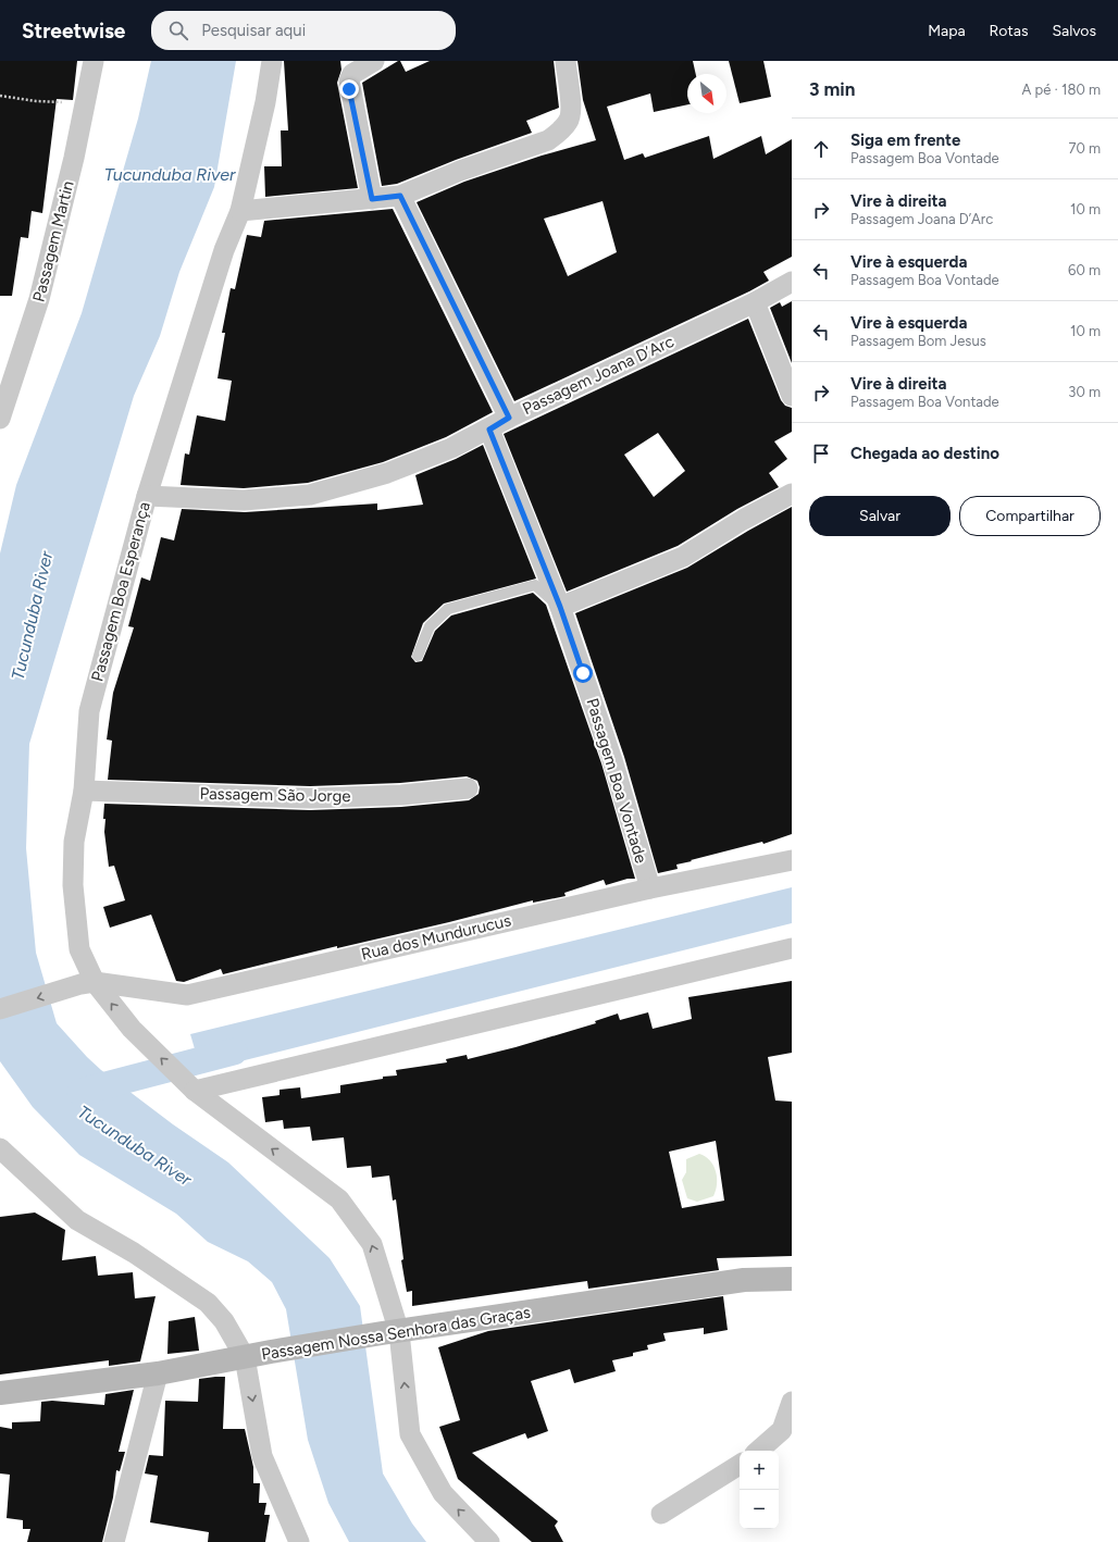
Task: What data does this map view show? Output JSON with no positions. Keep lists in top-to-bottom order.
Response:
{
  "streets": {
    "street": [
      "Passagem Martin",
      "Passagem Joana D’Arc",
      "Passagem Boa Esperança",
      "Passagem Boa Vontade",
      "Passagem São Jorge",
      "Rua dos Mundurucus",
      "Passagem Nossa Senhora das Graças"
    ]
  },
  "crossings": [
    ["Passagem Joana D’Arc", "Passagem Boa Esperança"],
    ["Passagem Joana D’Arc", "Passagem Boa Vontade"],
    ["Passagem Boa Esperança", "Passagem São Jorge"],
    ["Passagem Boa Esperança", "Rua dos Mundurucus"],
    ["Passagem Boa Esperança", "Passagem Nossa Senhora das Graças"],
    ["Passagem Boa Vontade", "Rua dos Mundurucus"]
  ],
  "water": ["Tucunduba River"],
  "north": "bottom right",
  "page": {
    "header": "Streetwise",
    "search": "Pesquisar aqui",
    "nav": ["Mapa", "Rotas", "Salvos"],
    "heading": ["3 min", "A pé · 180 m"],
    "list": [
      ["Siga em frente", "Passagem Boa Vontade", "70 m"],
      ["Vire à direita", "Passagem Joana D’Arc", "10 m"],
      ["Vire à esquerda", "Passagem Boa Vontade", "60 m"],
      ["Vire à esquerda", "Passagem Bom Jesus", "10 m"],
      ["Vire à direita", "Passagem Boa Vontade", "30 m"],
      "Chegada ao destino"
    ],
    "buttons": ["Salvar", "Compartilhar"],
    "map_buttons": ["+", "−"]
  }
}
